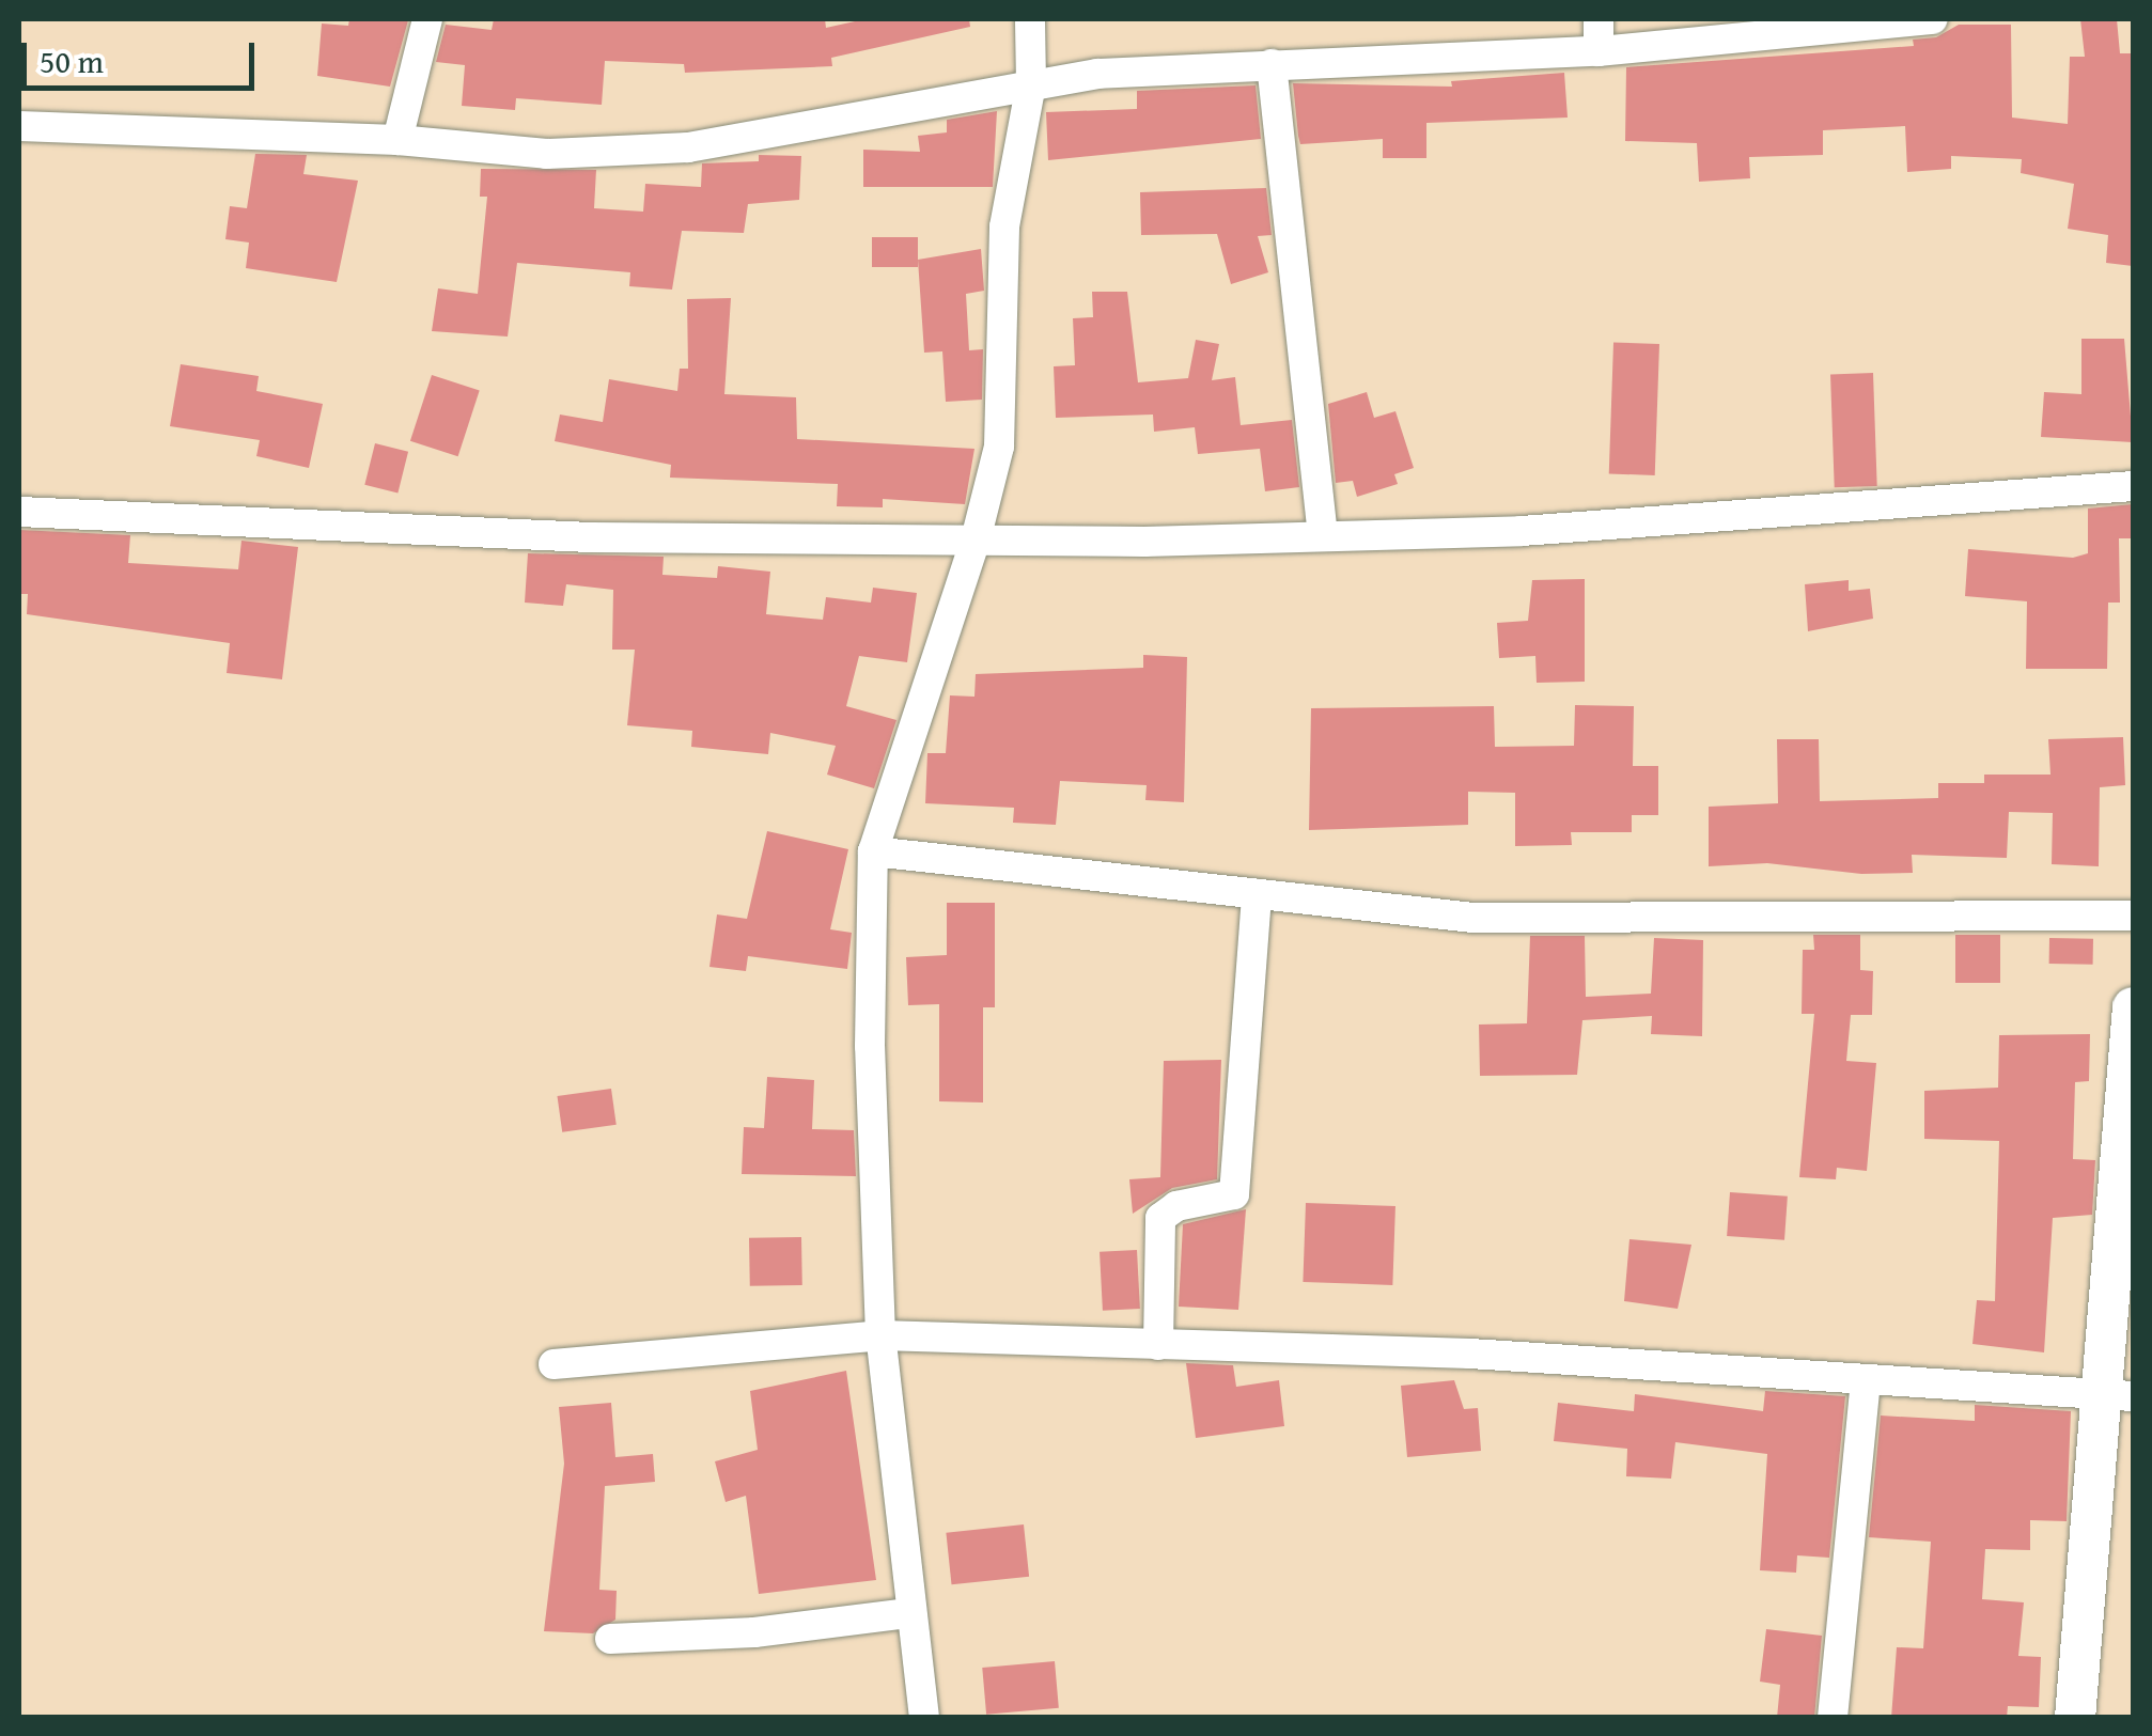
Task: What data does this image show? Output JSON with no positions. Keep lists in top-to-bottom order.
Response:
{
  "scale_bar": "50 m"
}
